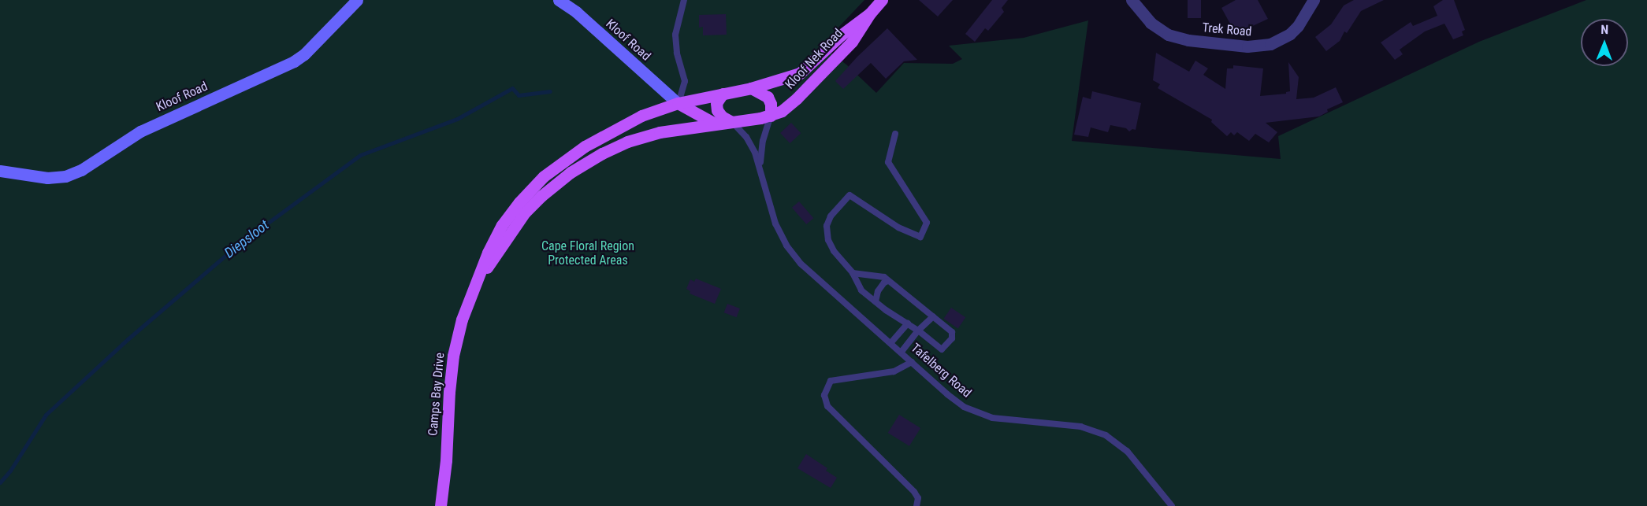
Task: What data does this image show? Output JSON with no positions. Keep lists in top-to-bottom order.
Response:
{
  "streets": {
    "main road": ["Kloof Road", "Kloof Nek Road", "Camps Bay Drive"],
    "street": ["Trek Road"],
    "lane": ["Tafelberg Road"]
  },
  "crossings": [
    ["Kloof Road", "Camps Bay Drive"],
    ["Kloof Nek Road", "Tafelberg Road"],
    ["Kloof Nek Road", "Camps Bay Drive"],
    ["Tafelberg Road", "Camps Bay Drive"]
  ],
  "water": ["Diepsloot"],
  "parks": ["Cape Floral Region Protected Areas"],
  "north": "top"
}
